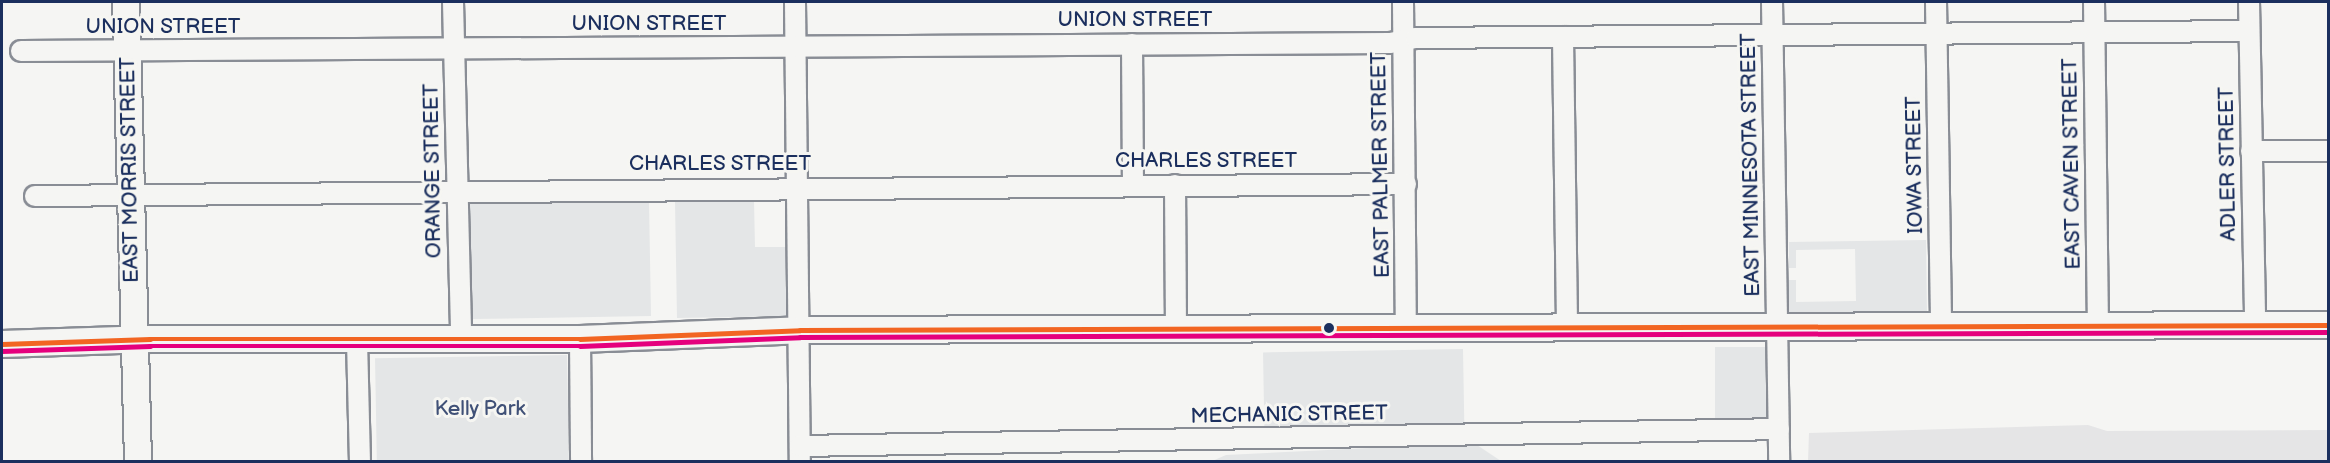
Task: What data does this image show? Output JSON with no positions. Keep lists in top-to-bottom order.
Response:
{
  "streets": {
    "main road": ["EAST MORRIS STREET"],
    "street": [
      "UNION STREET",
      "CHARLES STREET",
      "EAST CAVEN STREET",
      "ADLER STREET",
      "EAST PALMER STREET",
      "EAST MINNESOTA STREET",
      "IOWA STREET",
      "ORANGE STREET",
      "MECHANIC STREET"
    ]
  },
  "crossings": [
    ["UNION STREET", "EAST CAVEN STREET"],
    ["UNION STREET", "ADLER STREET"],
    ["UNION STREET", "EAST PALMER STREET"],
    ["UNION STREET", "EAST MINNESOTA STREET"],
    ["UNION STREET", "IOWA STREET"],
    ["UNION STREET", "EAST MORRIS STREET"],
    ["UNION STREET", "ORANGE STREET"],
    ["CHARLES STREET", "EAST PALMER STREET"],
    ["CHARLES STREET", "EAST MORRIS STREET"],
    ["CHARLES STREET", "ORANGE STREET"],
    ["EAST MINNESOTA STREET", "MECHANIC STREET"]
  ],
  "parks": ["Kelly Park"]
}
